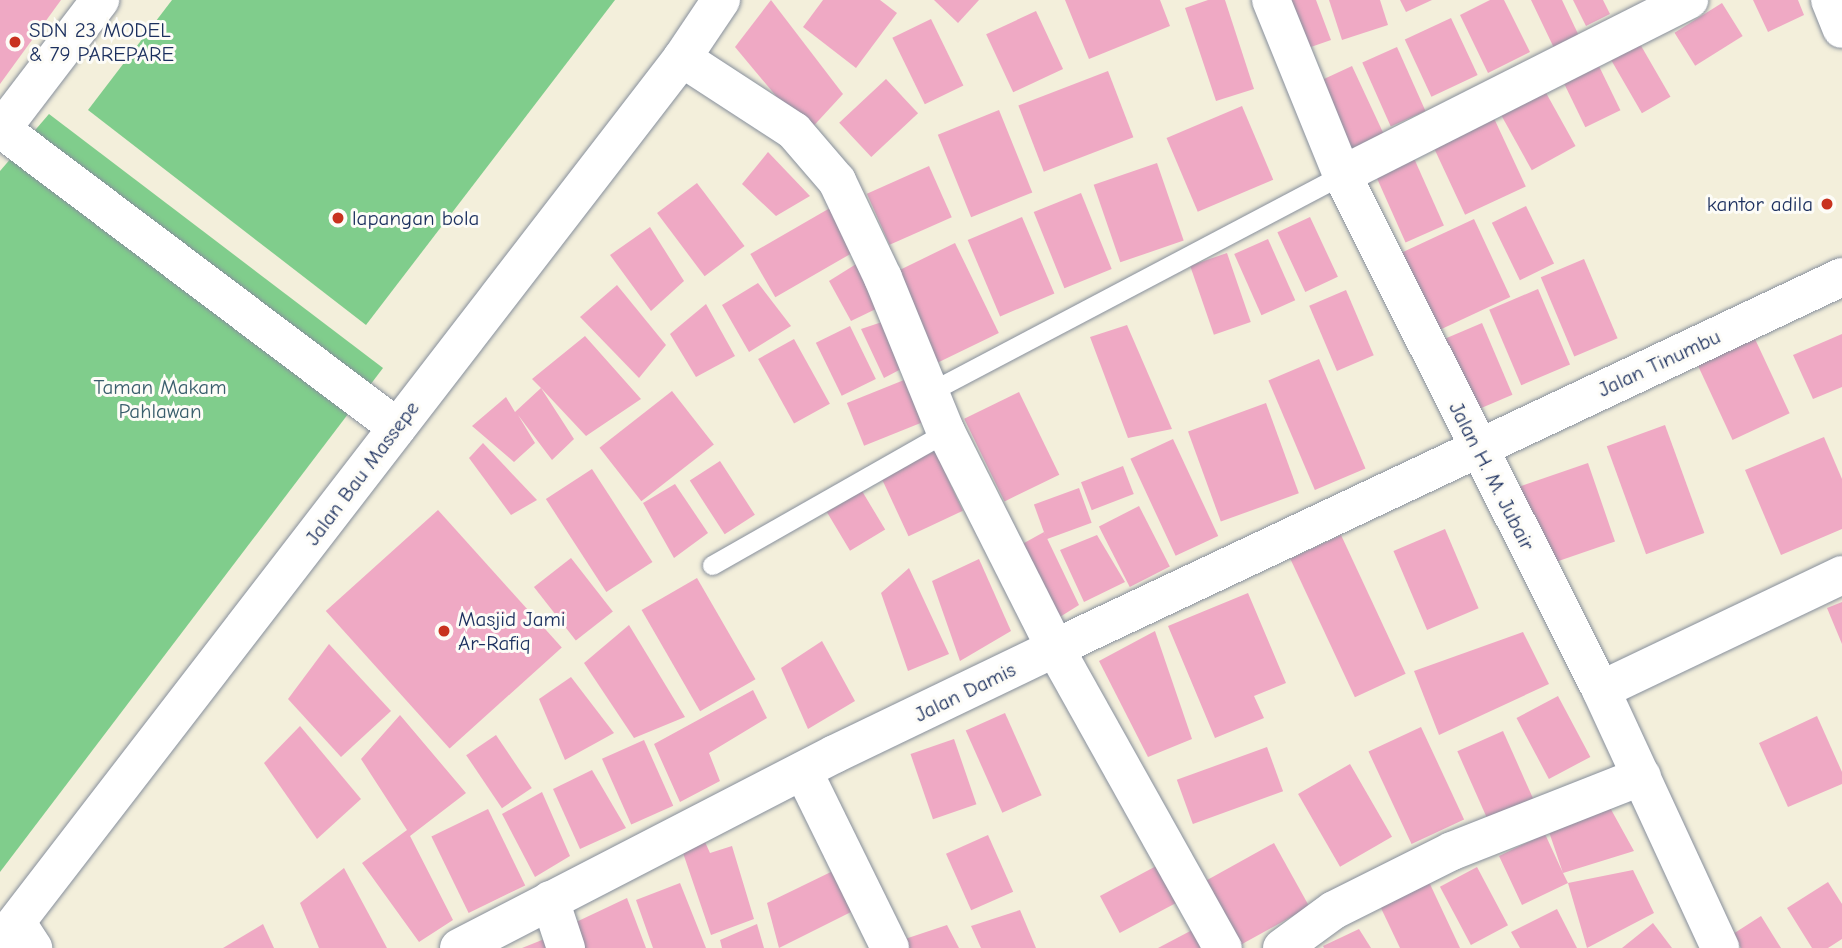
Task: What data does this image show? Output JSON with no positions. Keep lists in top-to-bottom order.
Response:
{
  "streets": {
    "main road": [
      "Jalan Tinumbu",
      "Jalan Bau Massepe",
      "Jalan H. M. Jubair",
      "Jalan Damis"
    ]
  },
  "crossings": [
    ["Jalan Tinumbu", "Jalan H. M. Jubair"],
    ["Jalan Tinumbu", "Jalan Damis"],
    ["Jalan H. M. Jubair", "Jalan Damis"]
  ],
  "parks": ["Taman Makam Pahlawan"],
  "places": [
    "SDN 23 MODEL & 79 PAREPARE",
    "kantor adila",
    "lapangan bola",
    "Masjid Jami Ar-Rafiq"
  ]
}
